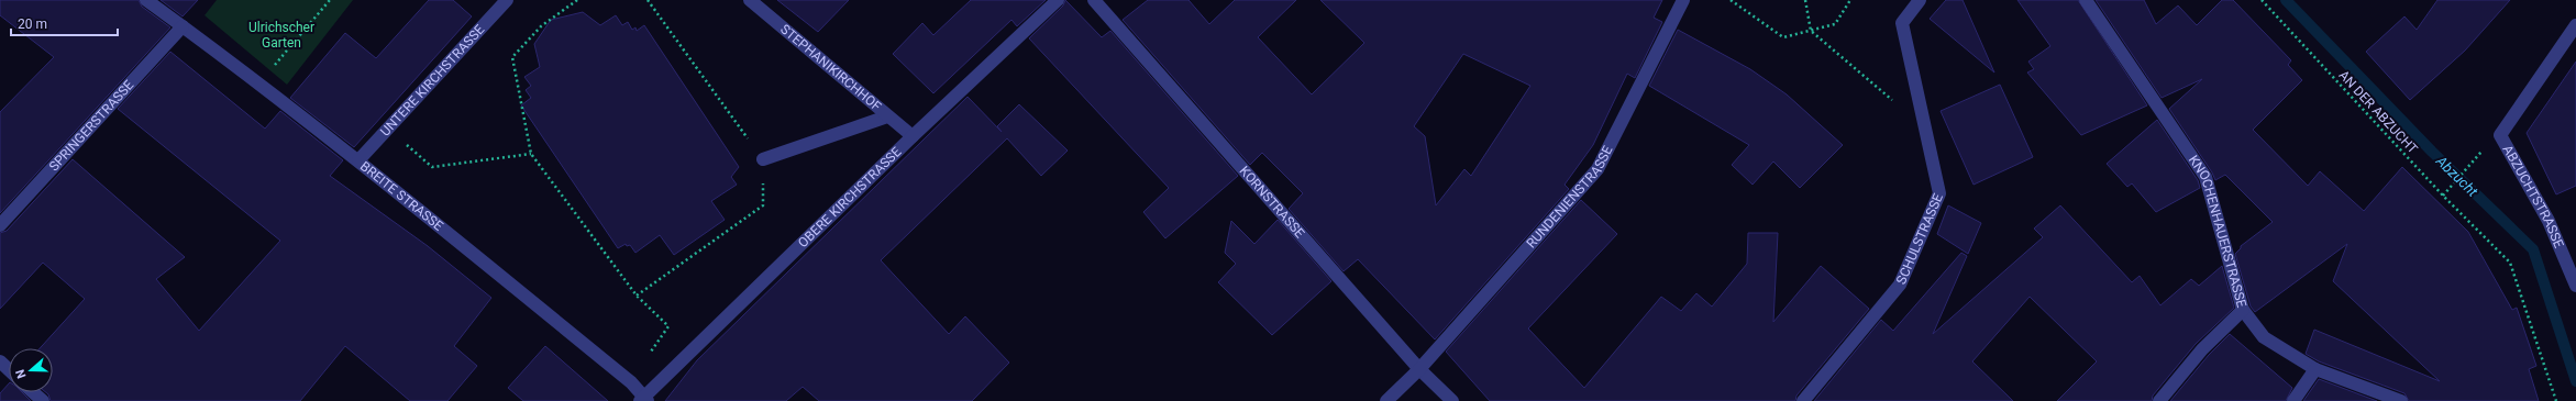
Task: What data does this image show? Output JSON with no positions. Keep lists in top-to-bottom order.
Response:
{
  "streets": {
    "street": [
      "STEPHANIKIRCHHOF",
      "UNTERE KIRCHSTRASSE",
      "SPRINGERSTRASSE",
      "BREITE STRASSE",
      "OBERE KIRCHSTRASSE",
      "RUNDENIENSTRASSE",
      "ABZUCHTSTRASSE",
      "KORNSTRASSE",
      "KNOCHENHAUERSTRASSE",
      "SCHULSTRASSE"
    ],
    "path": ["AN DER ABZUCHT"]
  },
  "crossings": [
    ["STEPHANIKIRCHHOF", "OBERE KIRCHSTRASSE"],
    ["UNTERE KIRCHSTRASSE", "BREITE STRASSE"],
    ["SPRINGERSTRASSE", "BREITE STRASSE"],
    ["BREITE STRASSE", "OBERE KIRCHSTRASSE"],
    ["RUNDENIENSTRASSE", "KORNSTRASSE"]
  ],
  "water": ["Abzucht"],
  "parks": ["Ulrichscher Garten"],
  "scale_bar": "20 m",
  "north": "left"
}
